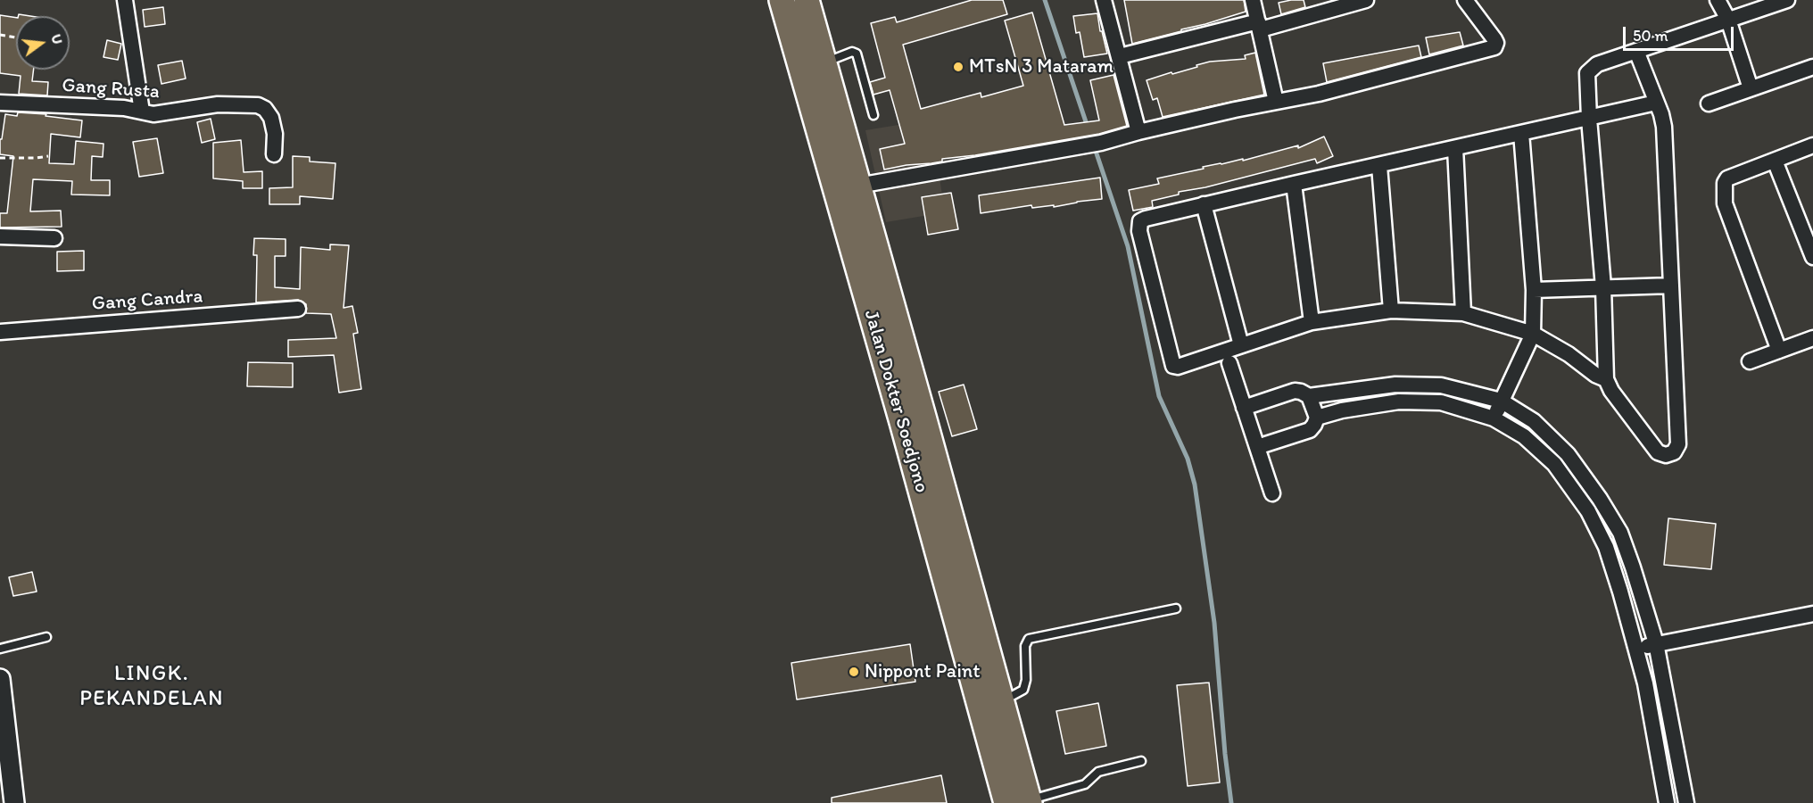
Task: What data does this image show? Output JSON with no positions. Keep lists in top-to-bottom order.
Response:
{
  "streets": {
    "highway": ["Jalan Dokter Soedjono"],
    "street": ["Gang Rusta", "Gang Candra"]
  },
  "districts": ["LINGK. PEKANDELAN"],
  "places": ["MTsN 3 Mataram", "Nippont Paint"],
  "scale_bar": "50 m",
  "north": "right"
}
